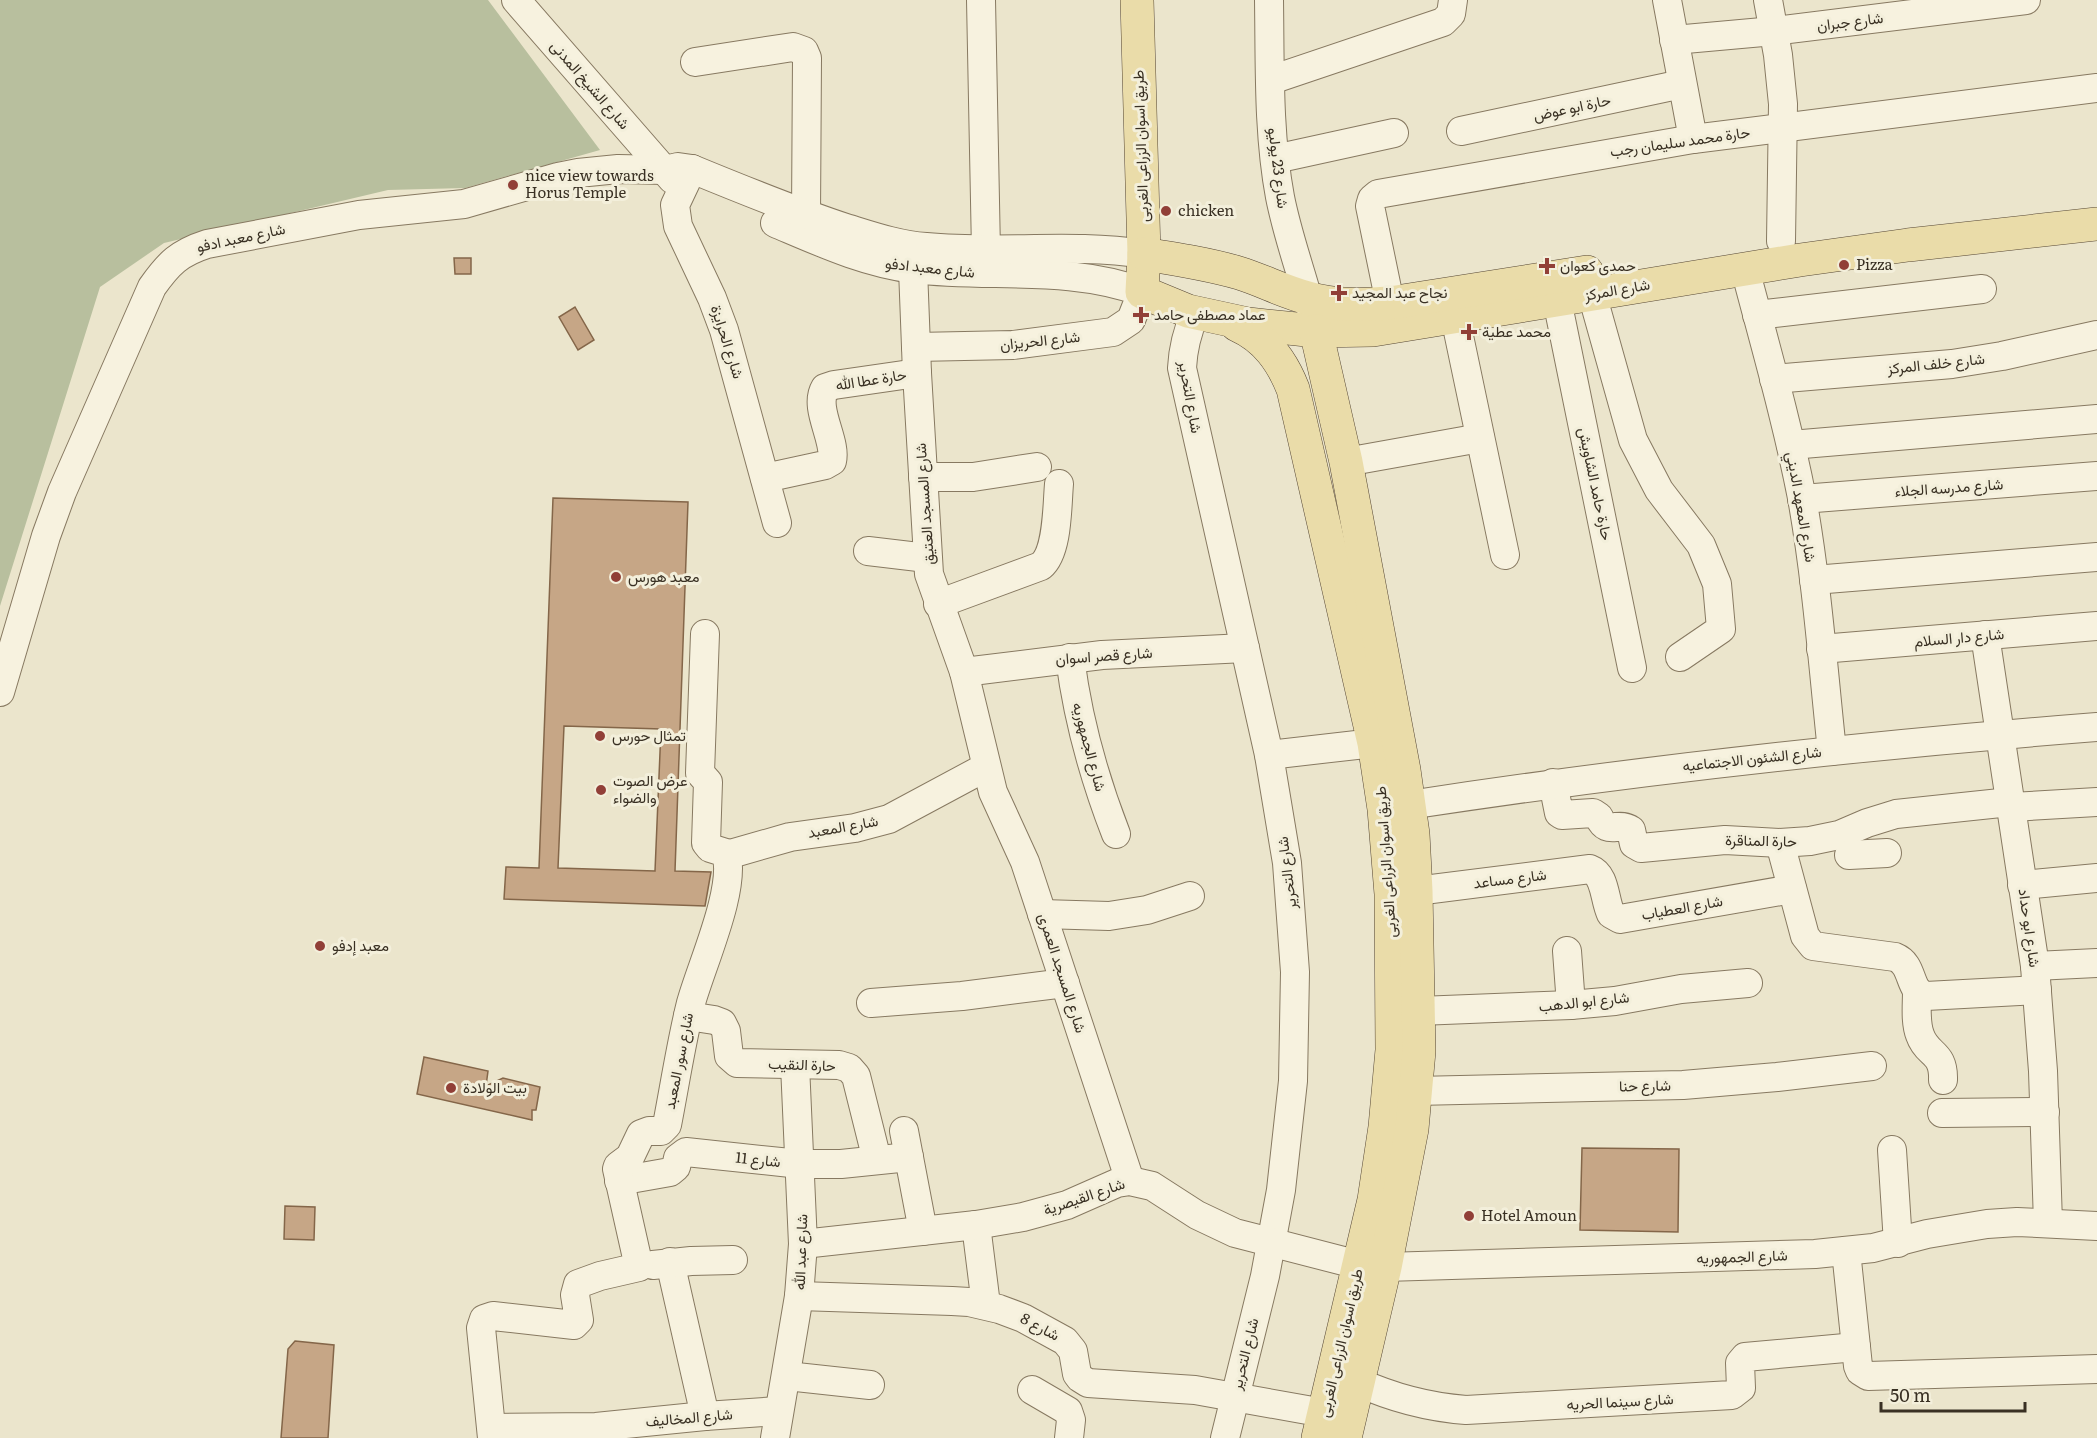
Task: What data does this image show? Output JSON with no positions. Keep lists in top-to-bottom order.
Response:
{
  "streets": {
    "main road": ["طريق اسوان الزراعى الغربى", "شارع المركز"],
    "street": [
      "شارع جبران",
      "شارع الشيخ المدنى",
      "حارة ابو عوض",
      "حارة محمد سليمان رجب",
      "شارع 23 يوليو",
      "شارع معبد ادفو",
      "شارع الحريزان",
      "شارع الحرايزة",
      "شارع خلف المركز",
      "حارة عطا الله",
      "شارع التحرير",
      "حارة حامد الشاويش",
      "شارع مدرسه الجلاء",
      "شارع المسجد العتيق",
      "شارع المعهد الديني",
      "شارع دار السلام",
      "شارع قصر اسوان",
      "شارع الجمهوريه",
      "شارع الشئون الاجتماعيه",
      "شارع المعبد",
      "حارة المناقرة",
      "شارع مساعد",
      "شارع العطياب",
      "شارع ابو حداد",
      "شارع المسجد العمرى",
      "شارع ابو الدهب",
      "شارع سور المعبد",
      "حارة النقيب",
      "شارع حنا",
      "شارع 11",
      "شارع القيصرية",
      "شارع عبد الله",
      "شارع 8",
      "شارع سينما الحريه",
      "شارع المخاليف"
    ]
  },
  "crossings": [
    ["شارع الشيخ المدنى", "شارع معبد ادفو"],
    ["شارع الشيخ المدنى", "شارع الحرايزة"],
    ["حارة محمد سليمان رجب", "شارع المركز"],
    ["طريق اسوان الزراعى الغربى", "شارع 23 يوليو"],
    ["طريق اسوان الزراعى الغربى", "شارع معبد ادفو"],
    ["طريق اسوان الزراعى الغربى", "شارع المركز"],
    ["طريق اسوان الزراعى الغربى", "شارع الحريزان"],
    ["طريق اسوان الزراعى الغربى", "شارع التحرير"],
    ["طريق اسوان الزراعى الغربى", "شارع الجمهوريه"],
    ["طريق اسوان الزراعى الغربى", "شارع الشئون الاجتماعيه"],
    ["طريق اسوان الزراعى الغربى", "شارع مساعد"],
    ["طريق اسوان الزراعى الغربى", "شارع ابو الدهب"],
    ["طريق اسوان الزراعى الغربى", "شارع حنا"],
    ["طريق اسوان الزراعى الغربى", "شارع القيصرية"],
    ["طريق اسوان الزراعى الغربى", "شارع 8"],
    ["طريق اسوان الزراعى الغربى", "شارع سينما الحريه"],
    ["شارع 23 يوليو", "شارع المركز"],
    ["شارع معبد ادفو", "شارع المركز"],
    ["شارع معبد ادفو", "شارع الحريزان"],
    ["شارع معبد ادفو", "شارع الحرايزة"],
    ["شارع معبد ادفو", "شارع المسجد العتيق"],
    ["شارع المركز", "شارع الحريزان"],
    ["شارع المركز", "شارع التحرير"],
    ["شارع المركز", "حارة حامد الشاويش"],
    ["شارع المركز", "شارع المعهد الديني"],
    ["شارع الحريزان", "حارة عطا الله"],
    ["شارع الحريزان", "شارع المسجد العتيق"],
    ["شارع الحرايزة", "حارة عطا الله"],
    ["شارع خلف المركز", "شارع المعهد الديني"],
    ["حارة عطا الله", "شارع المسجد العتيق"],
    ["شارع التحرير", "شارع قصر اسوان"],
    ["شارع التحرير", "شارع القيصرية"],
    ["شارع التحرير", "شارع 8"],
    ["شارع مدرسه الجلاء", "شارع المعهد الديني"],
    ["شارع المسجد العتيق", "شارع قصر اسوان"],
    ["شارع المسجد العتيق", "شارع المعبد"],
    ["شارع المسجد العتيق", "شارع المسجد العمرى"],
    ["شارع المعهد الديني", "شارع دار السلام"],
    ["شارع المعهد الديني", "شارع الشئون الاجتماعيه"],
    ["شارع دار السلام", "شارع ابو حداد"],
    ["شارع قصر اسوان", "شارع الجمهوريه"],
    ["شارع الجمهوريه", "شارع ابو حداد"],
    ["شارع الجمهوريه", "شارع القيصرية"],
    ["شارع الشئون الاجتماعيه", "حارة المناقرة"],
    ["شارع الشئون الاجتماعيه", "شارع ابو حداد"],
    ["شارع المعبد", "شارع المسجد العمرى"],
    ["شارع المعبد", "شارع سور المعبد"],
    ["حارة المناقرة", "شارع ابو حداد"],
    ["شارع مساعد", "شارع العطياب"],
    ["شارع المسجد العمرى", "شارع القيصرية"],
    ["شارع سور المعبد", "حارة النقيب"],
    ["شارع سور المعبد", "شارع 11"],
    ["حارة النقيب", "شارع 11"],
    ["حارة النقيب", "شارع عبد الله"],
    ["شارع 11", "شارع القيصرية"],
    ["شارع 11", "شارع عبد الله"],
    ["شارع القيصرية", "شارع عبد الله"],
    ["شارع عبد الله", "شارع 8"],
    ["شارع عبد الله", "شارع المخاليف"]
  ],
  "places": {
    "other": [
      "nice view towards Horus Temple",
      "chicken",
      "Pizza",
      "معبد هورس",
      "تمثال حورس",
      "عرض الصوت والضواء",
      "معبد إدفو",
      "بيت الولادة",
      "Hotel Amoun"
    ],
    "health": [
      "حمدى كعوان",
      "نجاح عبد المجيد",
      "عماد مصطفى حامد",
      "محمد عطية"
    ]
  },
  "scale_bar": "50 m"
}
